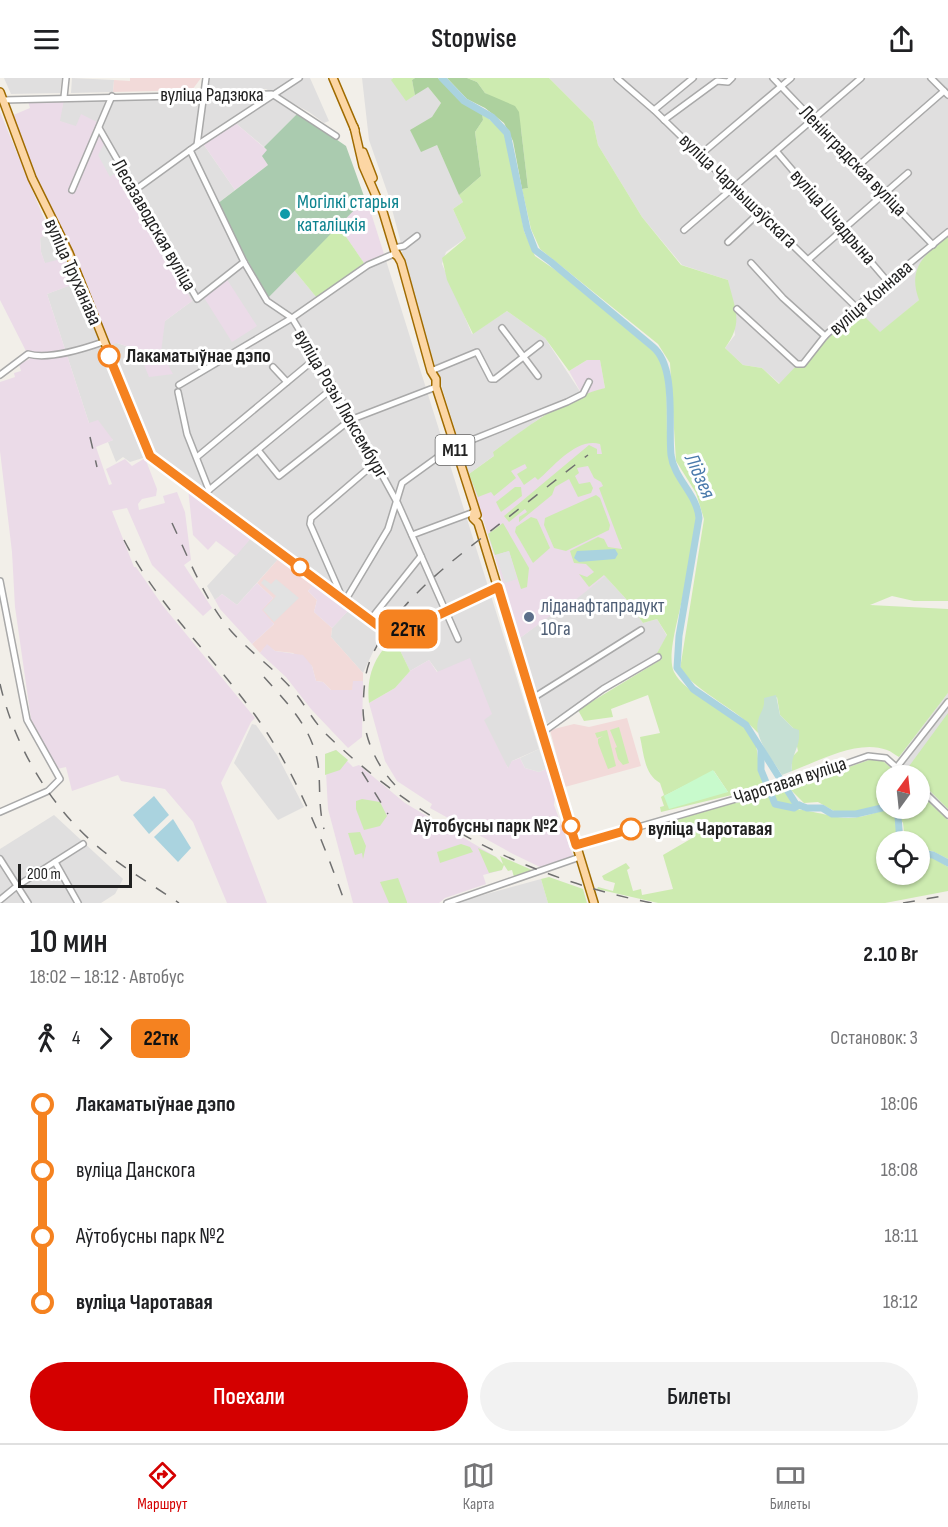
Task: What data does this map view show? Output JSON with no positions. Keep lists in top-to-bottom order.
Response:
{
  "streets": {
    "main road": ["вуліца Труханава", "М11"],
    "street": [
      "вуліца Радзюка",
      "Ленінградская вуліца",
      "вуліца Чарнышэўскага",
      "вуліца Шчадрына",
      "Лесазаводская вуліца",
      "вуліца Коннава",
      "вуліца Розы Люксембург",
      "Чаротавая вуліца"
    ]
  },
  "crossings": [
    ["вуліца Радзюка", "вуліца Труханава"],
    ["Ленінградская вуліца", "вуліца Коннава"],
    ["вуліца Чарнышэўскага", "вуліца Коннава"],
    ["вуліца Шчадрына", "вуліца Коннава"],
    ["Лесазаводская вуліца", "вуліца Розы Люксембург"],
    ["вуліца Труханава", "вуліца Розы Люксембург"],
    ["М11", "Чаротавая вуліца"]
  ],
  "water": ["Лідзея"],
  "places": [
    "Могілкі старыя каталіцкія",
    "Лакаматыўнае дэпо",
    "ліданафтапрадукт 10га",
    "Аўтобусны парк №2",
    "вуліца Чаротавая"
  ],
  "lines": ["bus line 22тк"],
  "scale_bar": "200 m",
  "north": "top",
  "page": {
    "header": "Stopwise",
    "on_map": "22тк",
    "scale": "200 m",
    "heading": ["10 мин", "18:02 – 18:12 · Автобус", "2.10 Br"],
    "legs": ["4", "22тк", "Остановок: 3"],
    "list": [
      {
        "name": "Лакаматыўнае дэпо",
        "value": "18:06"
      },
      {
        "name": "вуліца Данскога",
        "value": "18:08"
      },
      {
        "name": "Аўтобусны парк №2",
        "value": "18:11"
      },
      {
        "name": "вуліца Чаротавая",
        "value": "18:12"
      }
    ],
    "buttons": ["Поехали", "Билеты"],
    "tabs": ["Маршрут", "Карта", "Билеты"]
  }
}
